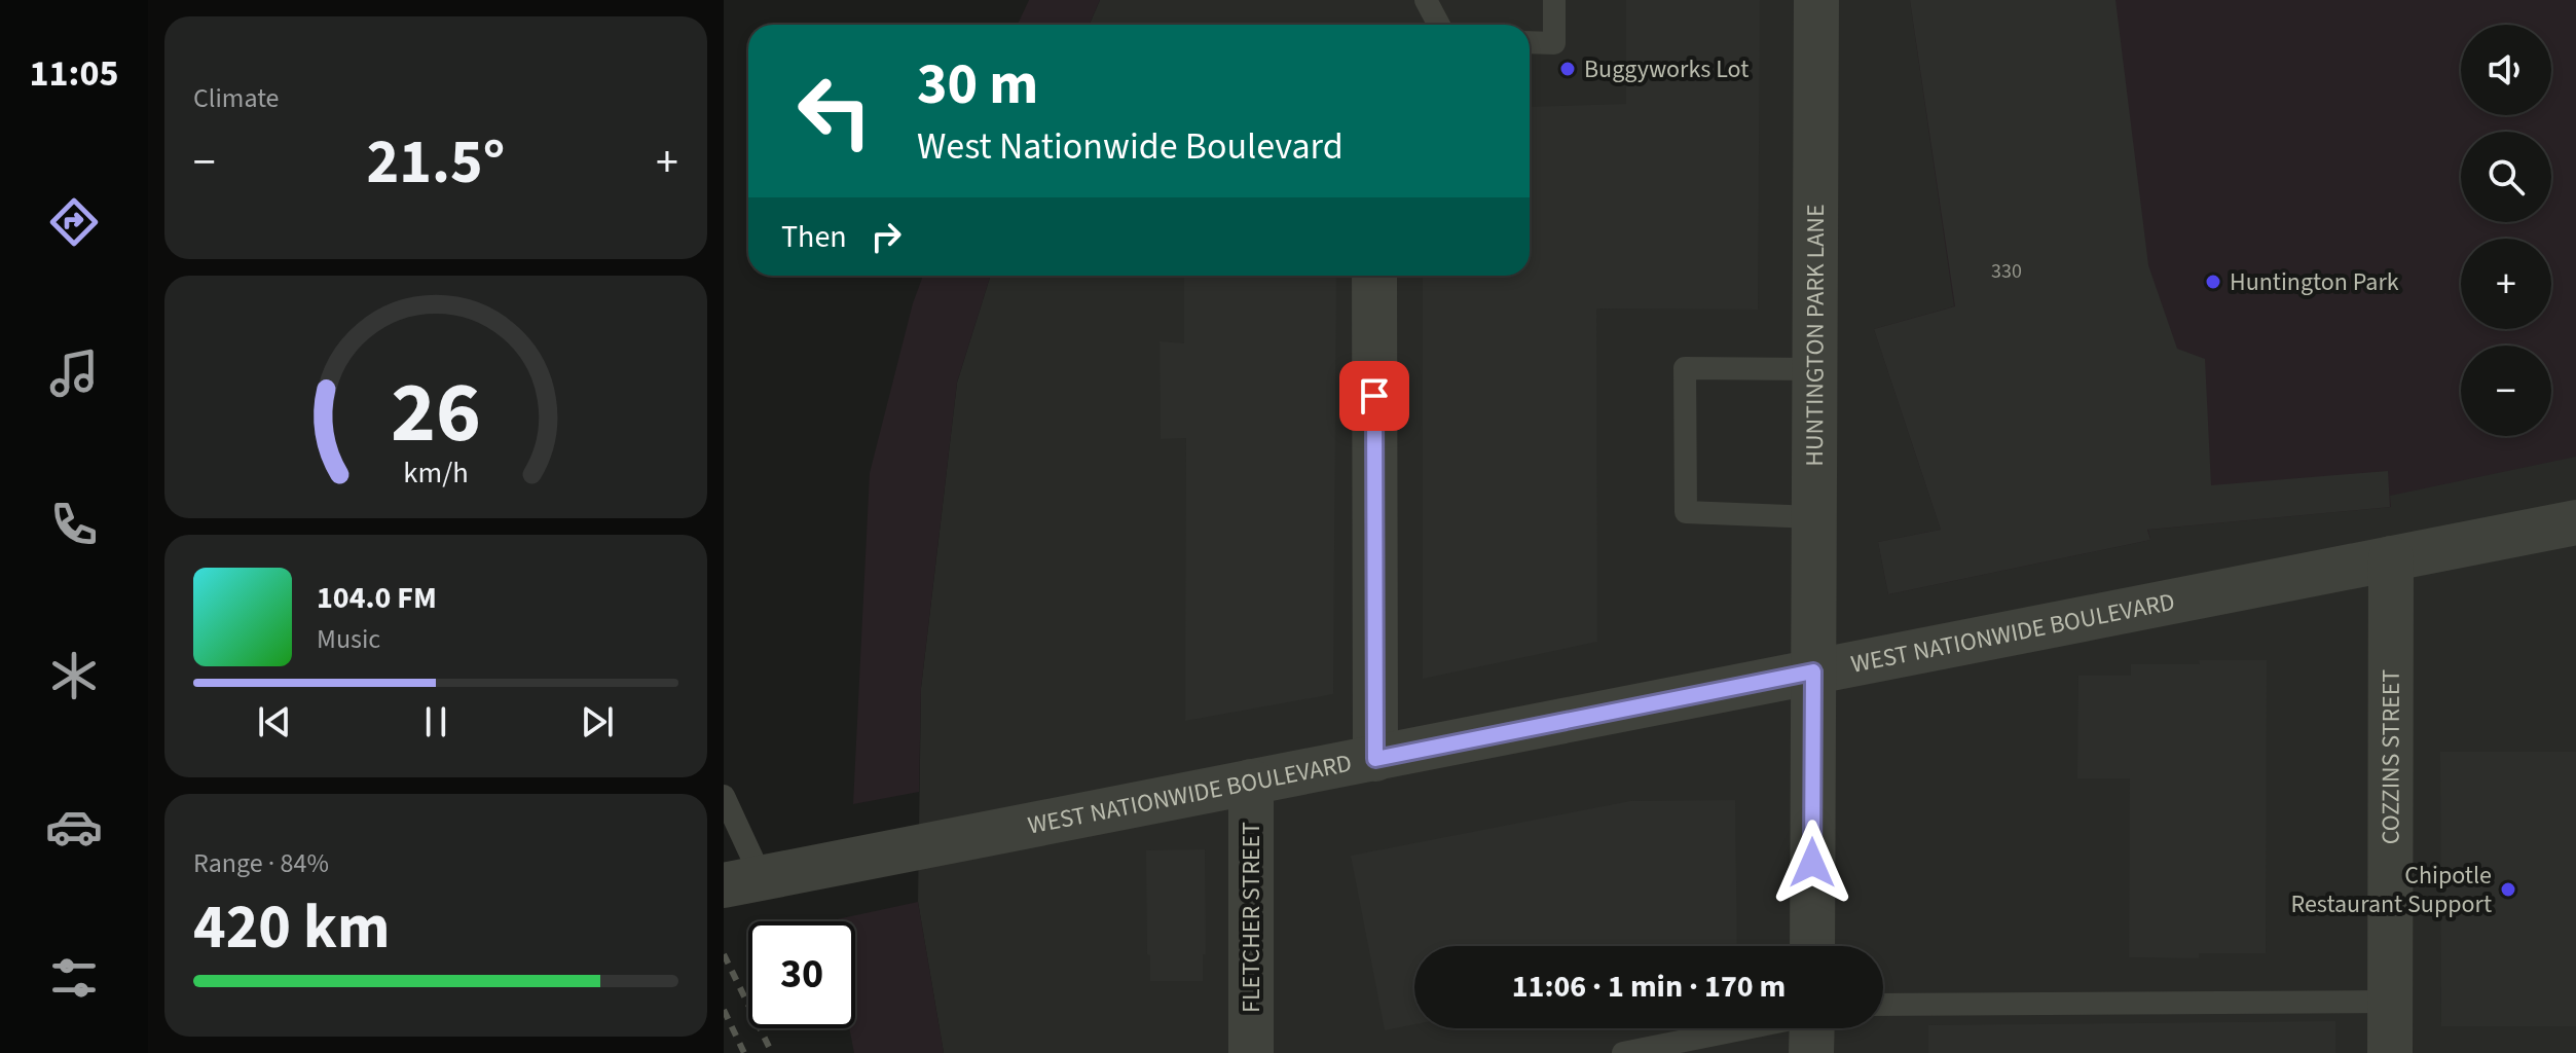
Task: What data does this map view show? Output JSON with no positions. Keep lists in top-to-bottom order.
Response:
{
  "streets": {
    "street": [
      "HUNTINGTON PARK LANE",
      "WEST NATIONWIDE BOULEVARD",
      "COZZINS STREET",
      "FLETCHER STREET"
    ]
  },
  "crossings": [
    ["HUNTINGTON PARK LANE", "WEST NATIONWIDE BOULEVARD"],
    ["WEST NATIONWIDE BOULEVARD", "COZZINS STREET"],
    ["WEST NATIONWIDE BOULEVARD", "FLETCHER STREET"]
  ],
  "places": ["Buggyworks Lot", "Huntington Park", "Chipotle Restaurant Support"],
  "house_numbers": ["330"],
  "page": {
    "tabs": "11:05",
    "tile": [
      "Climate",
      ["Range · 84%", "420 km"]
    ],
    "map_buttons": ["+", "−"],
    "turn": ["30 m", "West Nationwide Boulevard"],
    "heat": ["−", "21.5°", "+"],
    "then": "Then",
    "song": ["104.0 FM", "Music"],
    "limit": "30",
    "trip": "11:06 · 1 min · 170 m",
    "gauge": ["26", "km/h"]
  }
}
